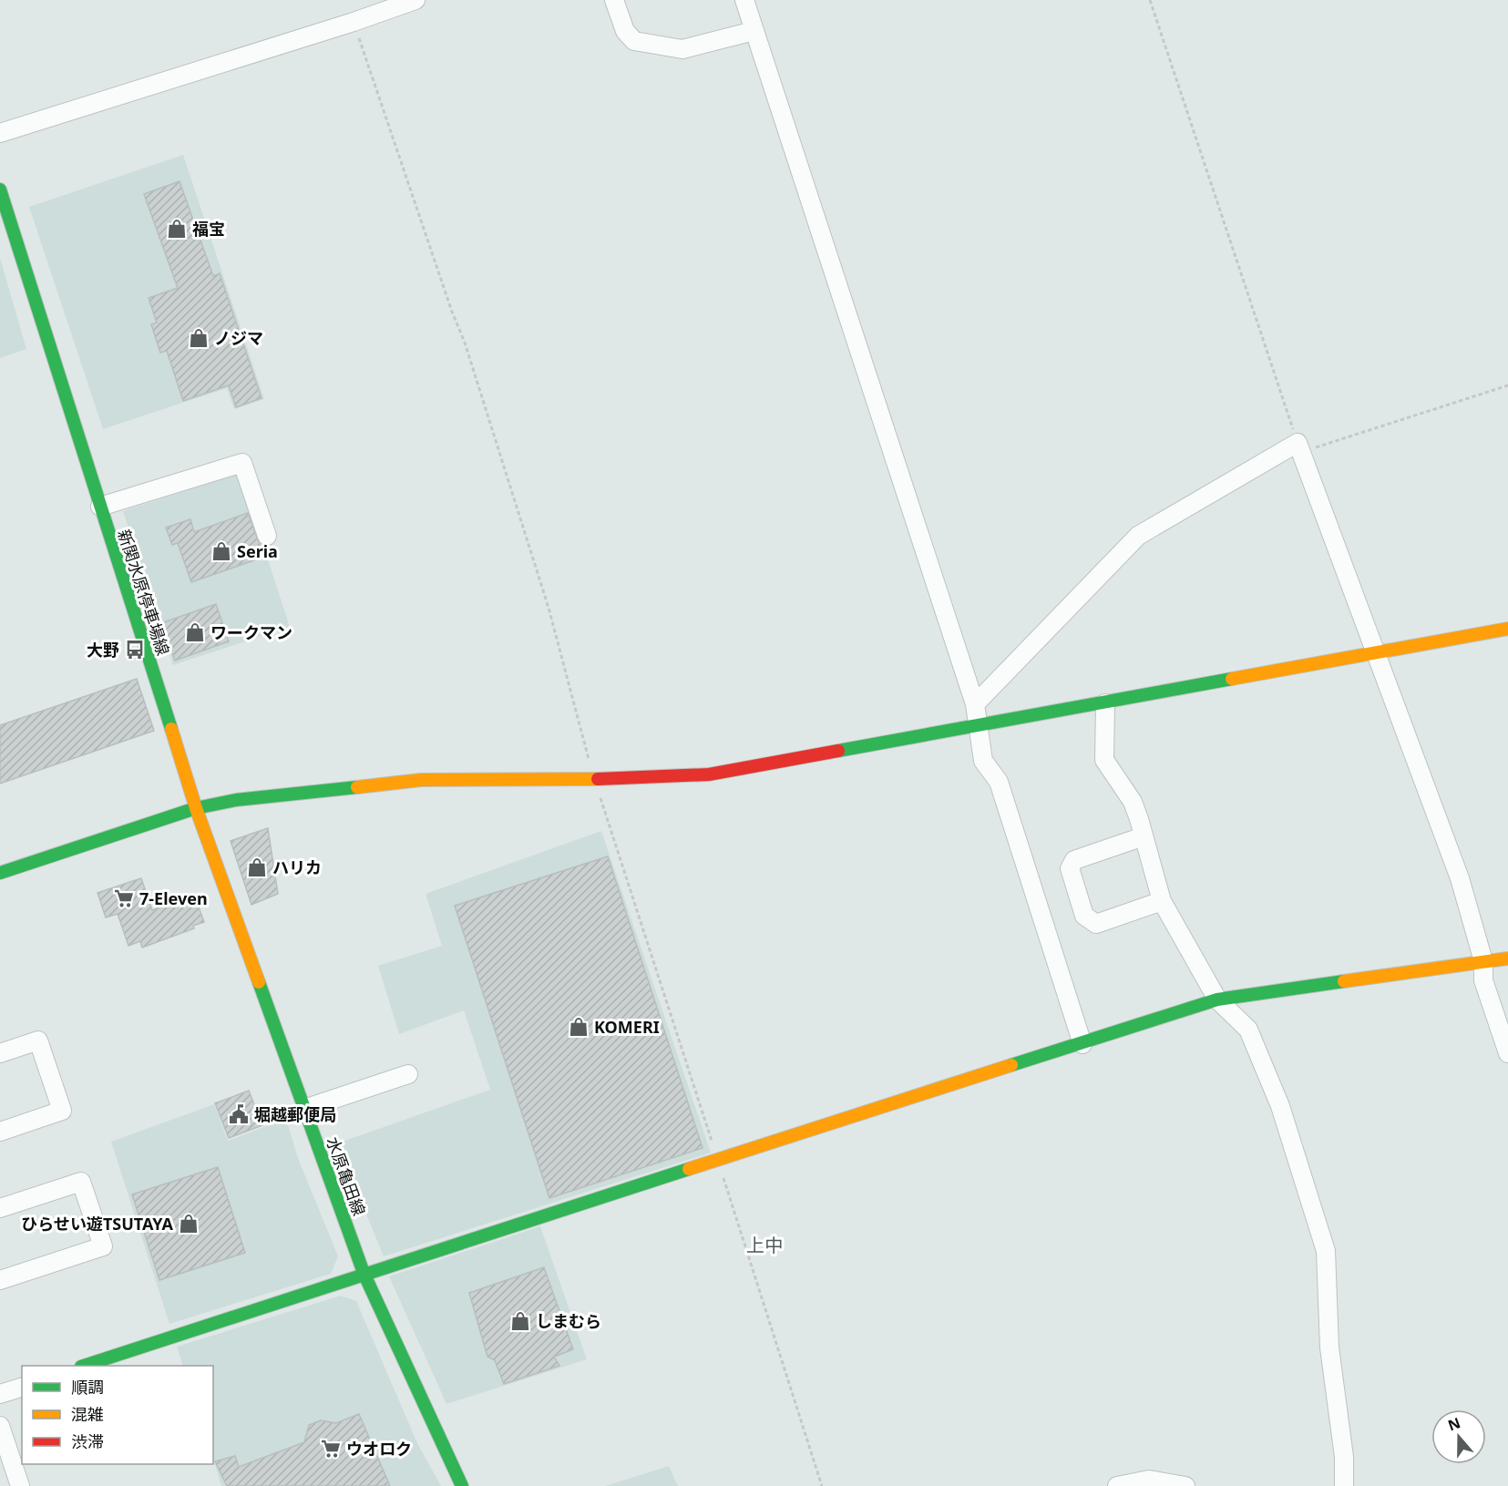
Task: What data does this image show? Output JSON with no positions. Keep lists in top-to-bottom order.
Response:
{
  "streets": {
    "street": ["新関水原停車場線", "水原亀田線"]
  },
  "crossings": [
    ["新関水原停車場線", "水原亀田線"]
  ],
  "districts": ["上中"],
  "places": {
    "shop": [
      "福宝",
      "ノジマ",
      "Seria",
      "ワークマン",
      "ハリカ",
      "KOMERI",
      "ひらせい遊TSUTAYA",
      "しまむら"
    ],
    "bus stop": ["大野"],
    "supermarket": ["7-Eleven", "ウオロク"],
    "public building": ["堀越郵便局"]
  },
  "legend": ["順調", "混雑", "渋滞"],
  "north": "top"
}
